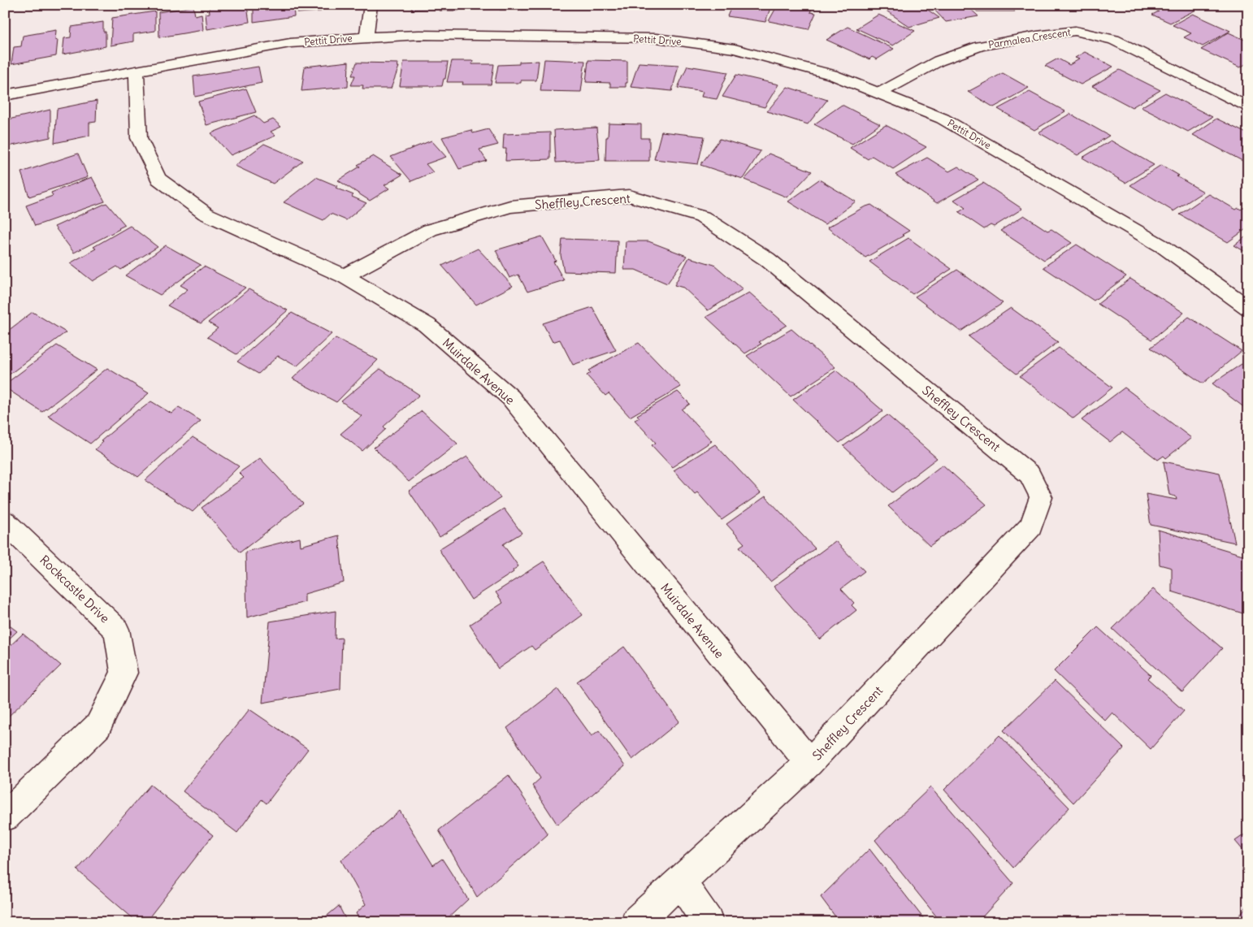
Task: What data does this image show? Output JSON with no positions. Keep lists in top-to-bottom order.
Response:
{
  "streets": {
    "street": [
      "Parmalea Crescent",
      "Pettit Drive",
      "Sheffley Crescent",
      "Muirdale Avenue",
      "Rockcastle Drive"
    ]
  },
  "crossings": [
    ["Parmalea Crescent", "Pettit Drive"],
    ["Pettit Drive", "Muirdale Avenue"],
    ["Sheffley Crescent", "Muirdale Avenue"]
  ]
}
